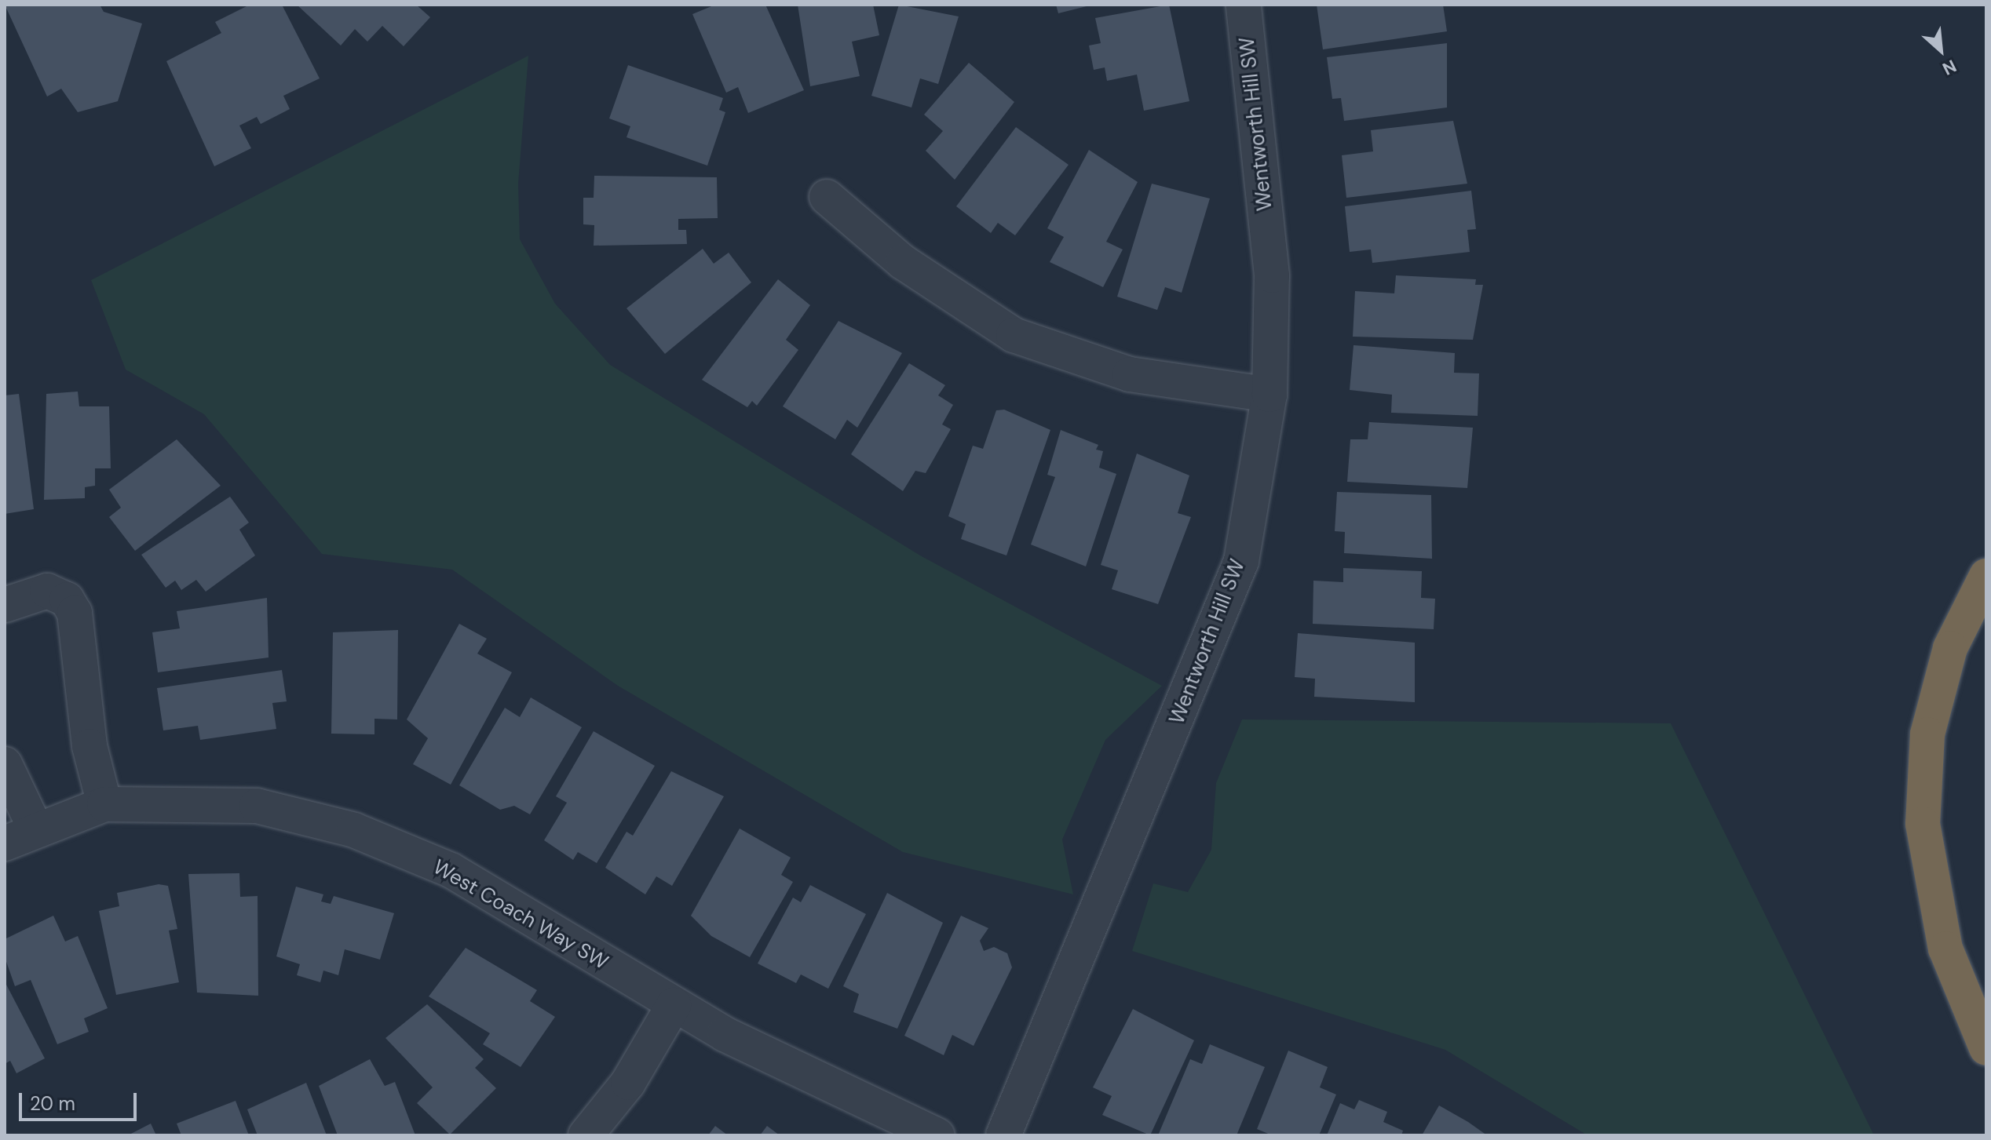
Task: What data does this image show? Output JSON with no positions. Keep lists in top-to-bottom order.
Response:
{
  "streets": {
    "street": ["Wentworth Hill SW", "West Coach Way SW"]
  },
  "scale_bar": "20 m",
  "north": "bottom right"
}
